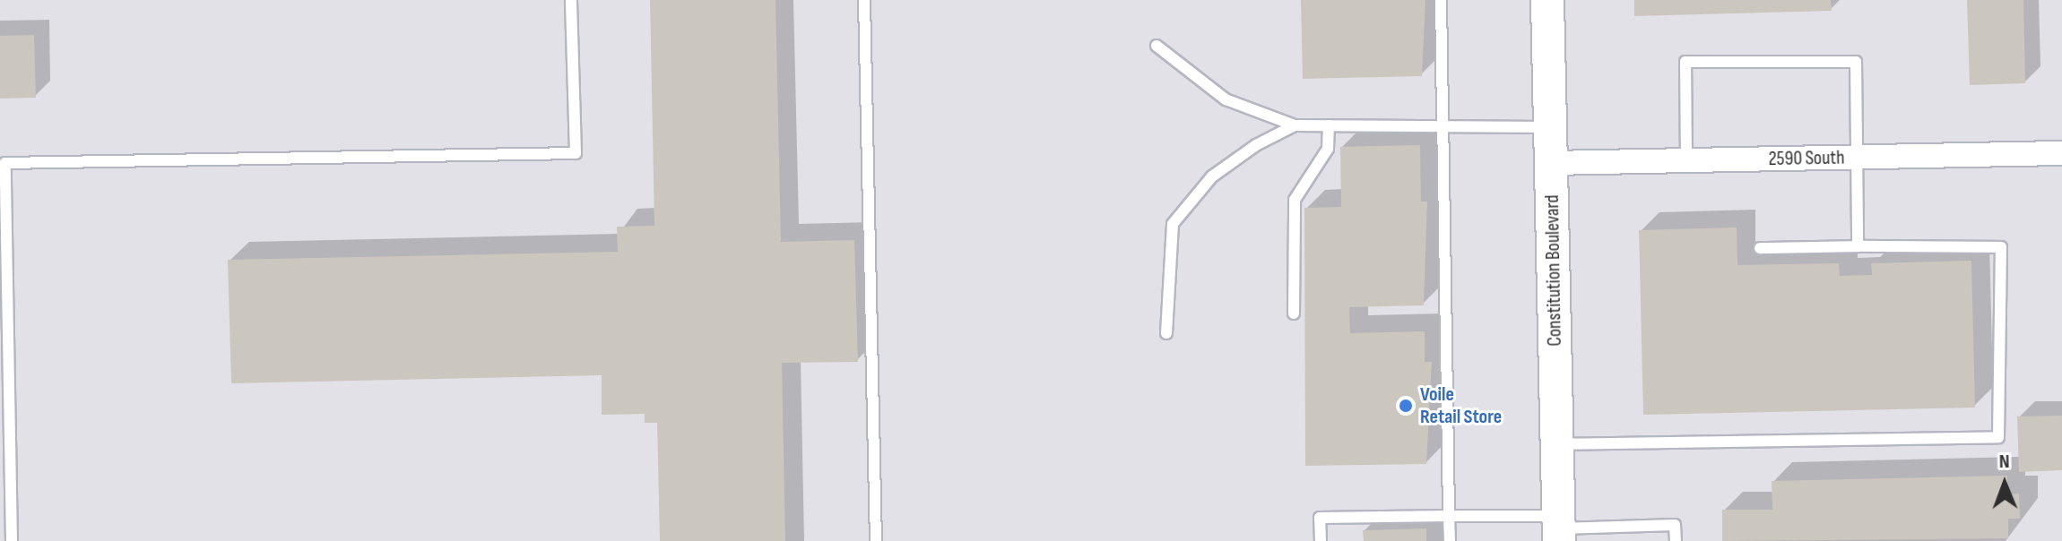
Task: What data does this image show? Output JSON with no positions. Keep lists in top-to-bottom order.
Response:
{
  "streets": {
    "street": ["2590 South", "Constitution Boulevard"]
  },
  "crossings": [
    ["2590 South", "Constitution Boulevard"]
  ],
  "places": ["Voile Retail Store"],
  "north": "top"
}
